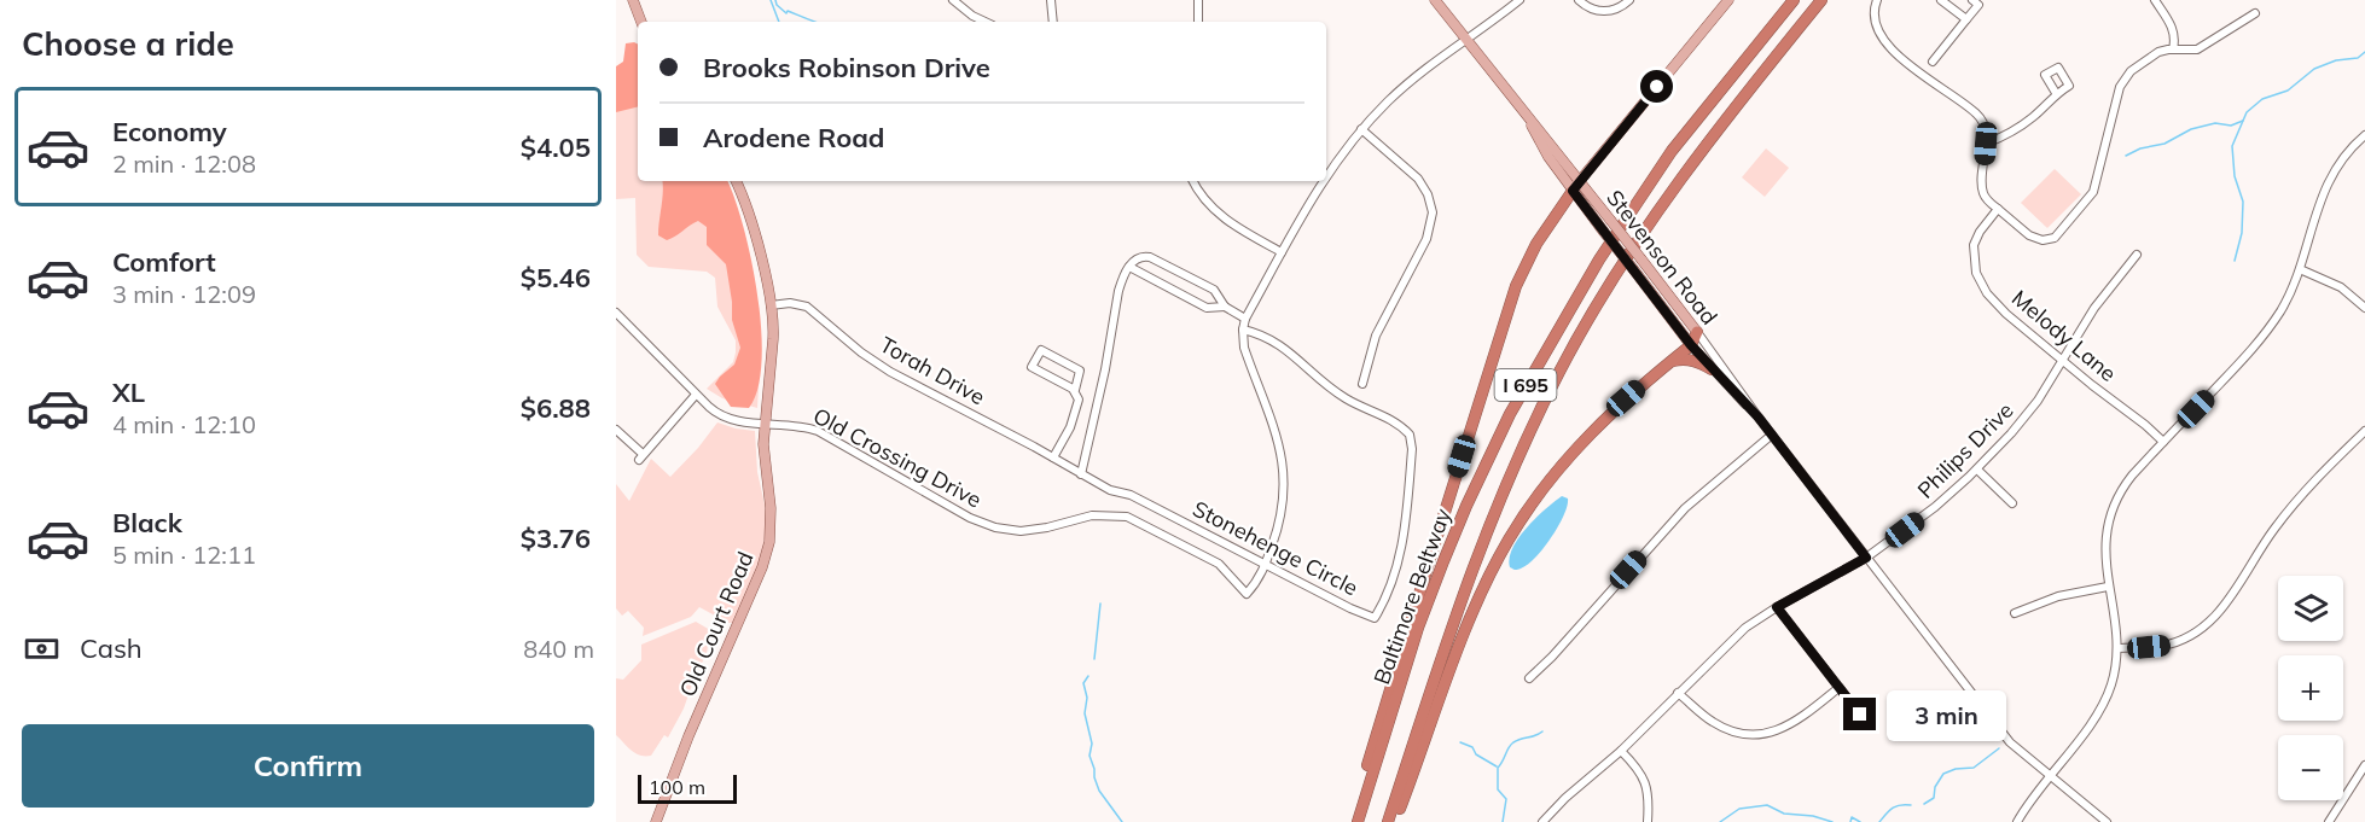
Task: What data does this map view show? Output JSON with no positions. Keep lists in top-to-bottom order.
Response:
{
  "streets": {
    "highway": ["I 695", "Baltimore Beltway"],
    "main road": ["Stevenson Road", "Old Court Road"],
    "street": [
      "Melody Lane",
      "Torah Drive",
      "Philips Drive",
      "Old Crossing Drive",
      "Stonehenge Circle"
    ]
  },
  "crossings": [
    ["Stevenson Road", "Philips Drive"],
    ["Melody Lane", "Philips Drive"],
    ["Torah Drive", "Stonehenge Circle"],
    ["Torah Drive", "Old Court Road"],
    ["Old Crossing Drive", "Stonehenge Circle"],
    ["Old Crossing Drive", "Old Court Road"]
  ],
  "scale_bar": "100 m",
  "page": {
    "heading": "Choose a ride",
    "banner": ["Brooks Robinson Drive", "Arodene Road"],
    "list": [
      {
        "name": "Economy",
        "note": "2 min · 12:08",
        "value": "$4.05"
      },
      {
        "name": "Comfort",
        "note": "3 min · 12:09",
        "value": "$5.46"
      },
      {
        "name": "XL",
        "note": "4 min · 12:10",
        "value": "$6.88"
      },
      {
        "name": "Black",
        "note": "5 min · 12:11",
        "value": "$3.76"
      }
    ],
    "map_buttons": ["+", "−"],
    "pay": ["Cash", "840 m"],
    "bubble": "3 min",
    "buttons": "Confirm",
    "scale": "100 m"
  }
}
